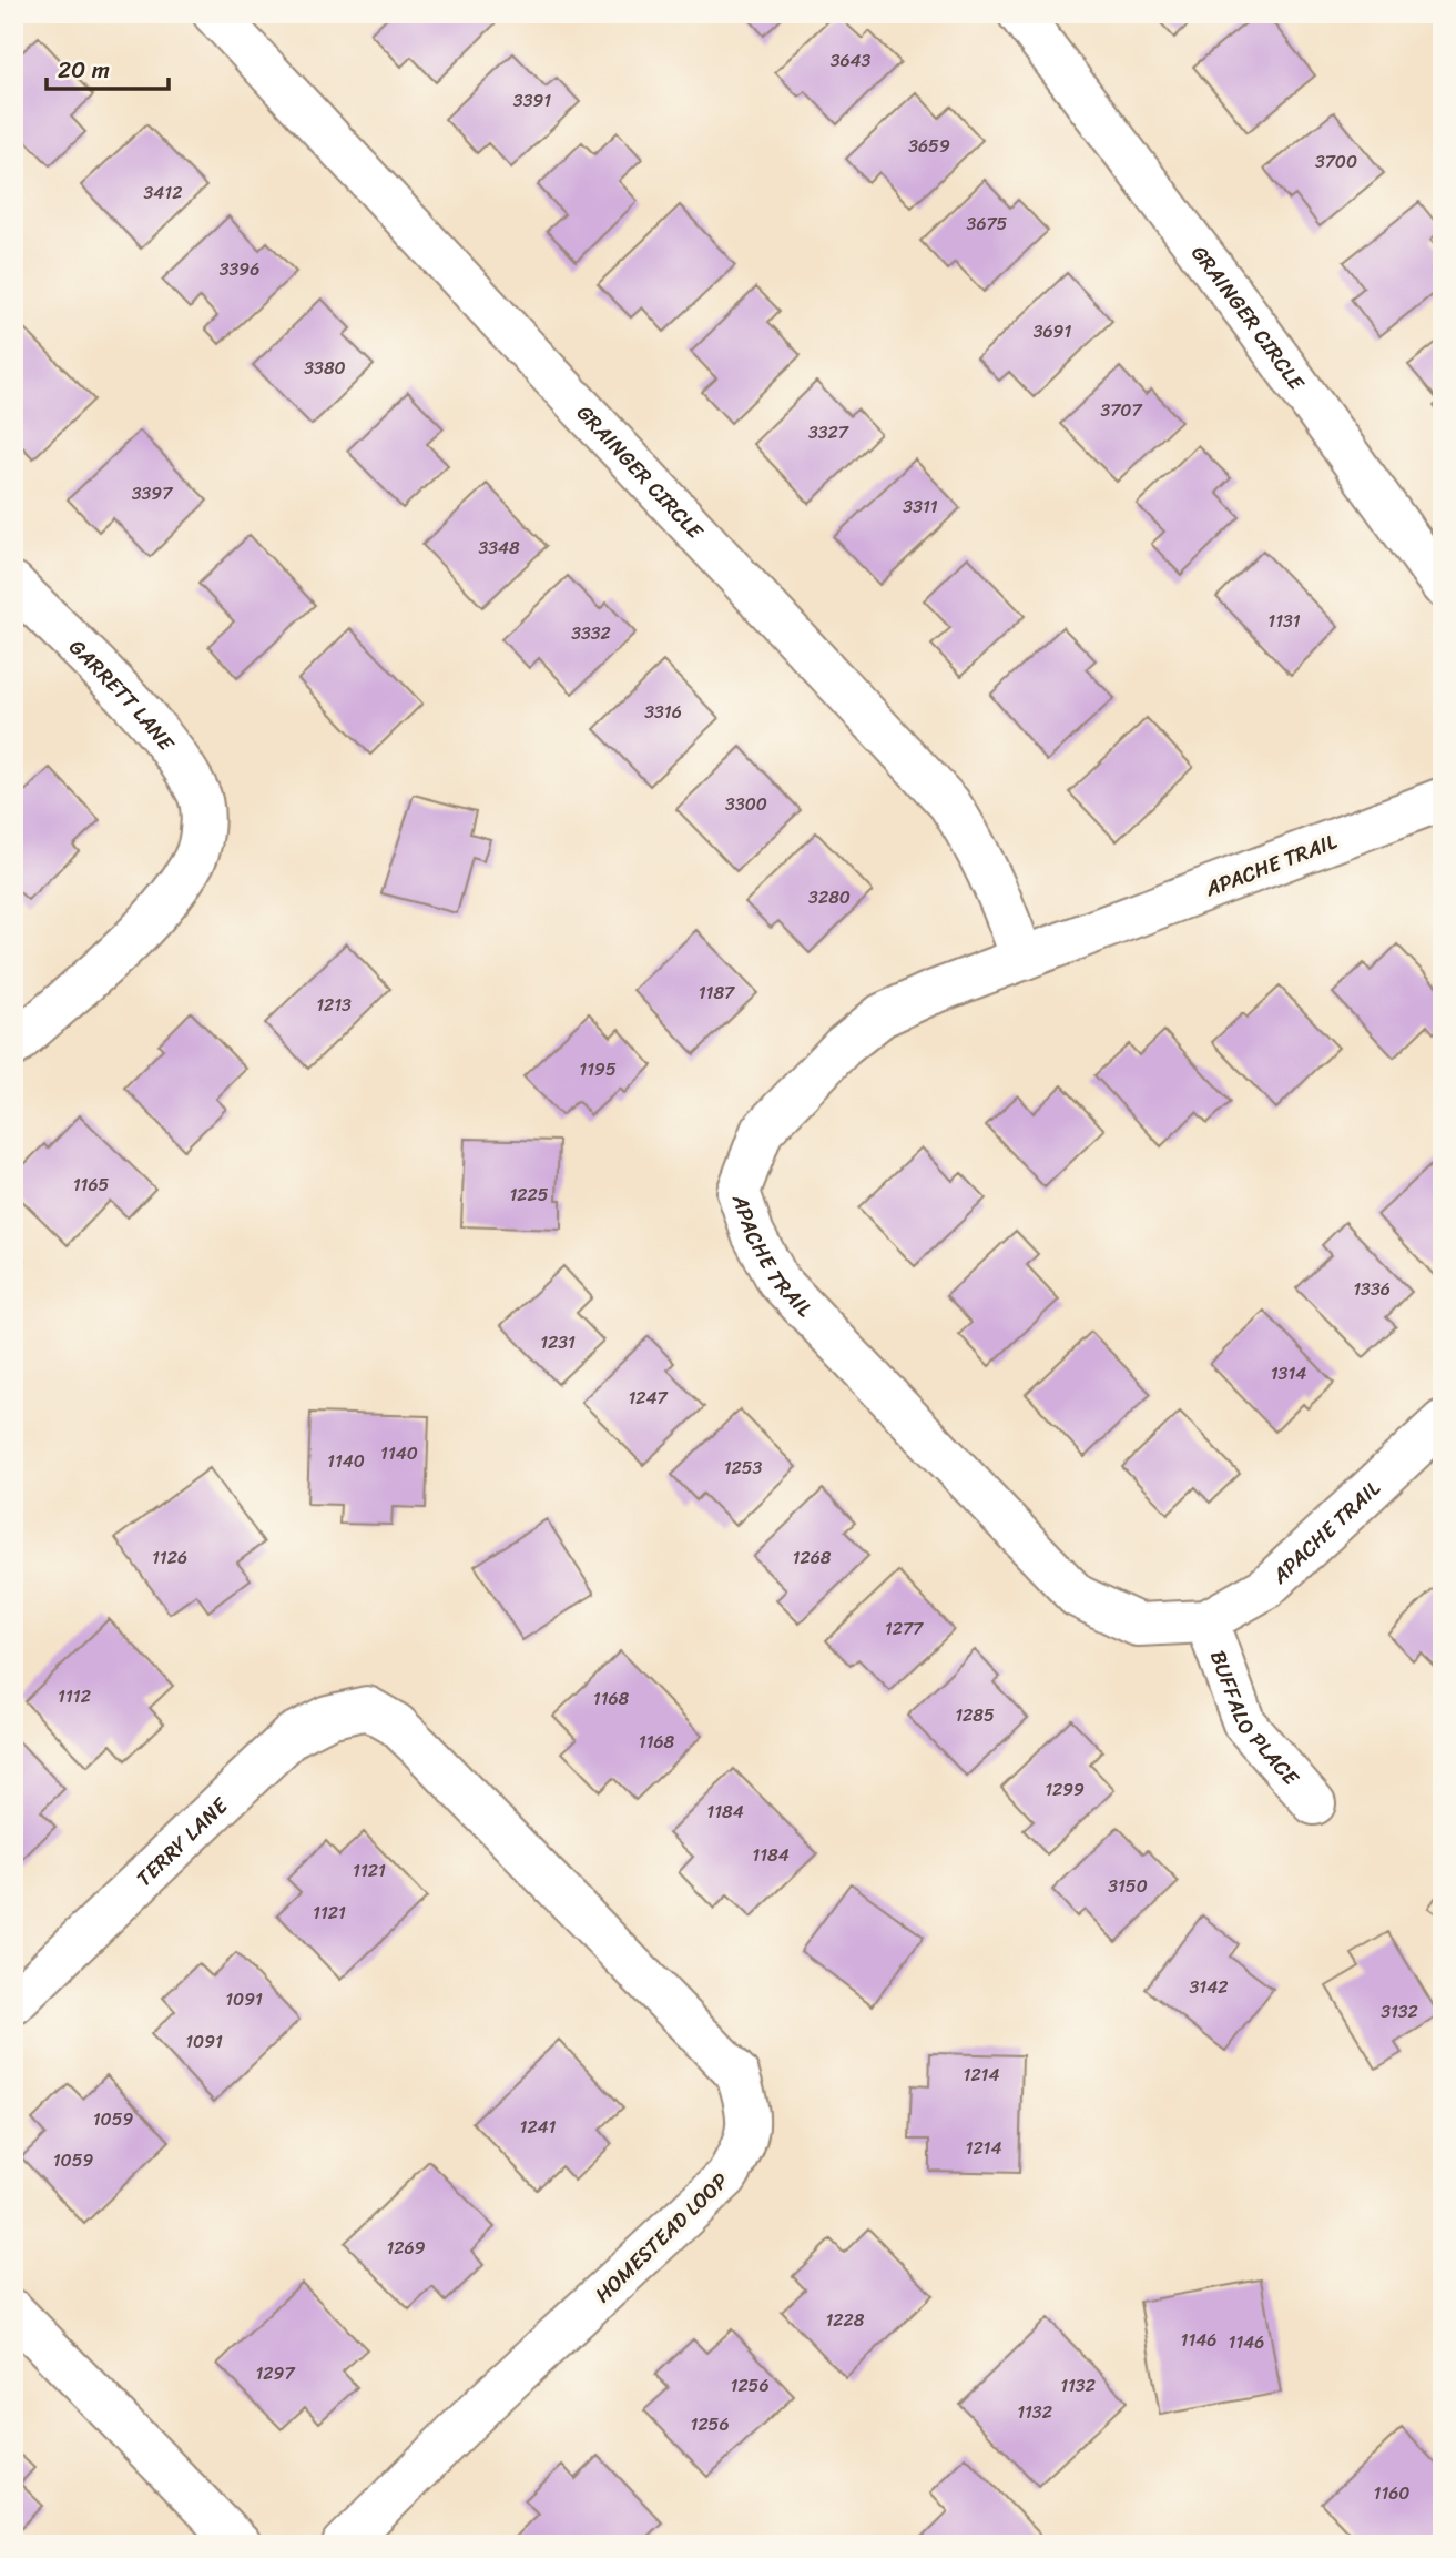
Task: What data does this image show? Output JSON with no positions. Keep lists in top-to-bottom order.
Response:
{
  "streets": {
    "street": [
      "GRAINGER CIRCLE",
      "GARRETT LANE",
      "APACHE TRAIL",
      "BUFFALO PLACE",
      "TERRY LANE",
      "HOMESTEAD LOOP"
    ]
  },
  "crossings": [
    ["GRAINGER CIRCLE", "APACHE TRAIL"],
    ["APACHE TRAIL", "BUFFALO PLACE"],
    ["TERRY LANE", "HOMESTEAD LOOP"]
  ],
  "house_numbers": [
    "3643",
    "3391",
    "3659",
    "3700",
    "3412",
    "3675",
    "3396",
    "3691",
    "3380",
    "3707",
    "3327",
    "3397",
    "3311",
    "3348",
    "1131",
    "3332",
    "3316",
    "3300",
    "3280",
    "1187",
    "1213",
    "1195",
    "1165",
    "1225",
    "1336",
    "1231",
    "1314",
    "1247",
    "1140",
    "1140",
    "1253",
    "1126",
    "1268",
    "1277",
    "1112",
    "1168",
    "1285",
    "1168",
    "1299",
    "1184",
    "1184",
    "1121",
    "3150",
    "1121",
    "3142",
    "1091",
    "3132",
    "1091",
    "1214",
    "1059",
    "1241",
    "1214",
    "1059",
    "1269",
    "1228",
    "1146",
    "1146",
    "1297",
    "1256",
    "1132",
    "1132",
    "1256",
    "1160"
  ],
  "scale_bar": "20 m"
}
